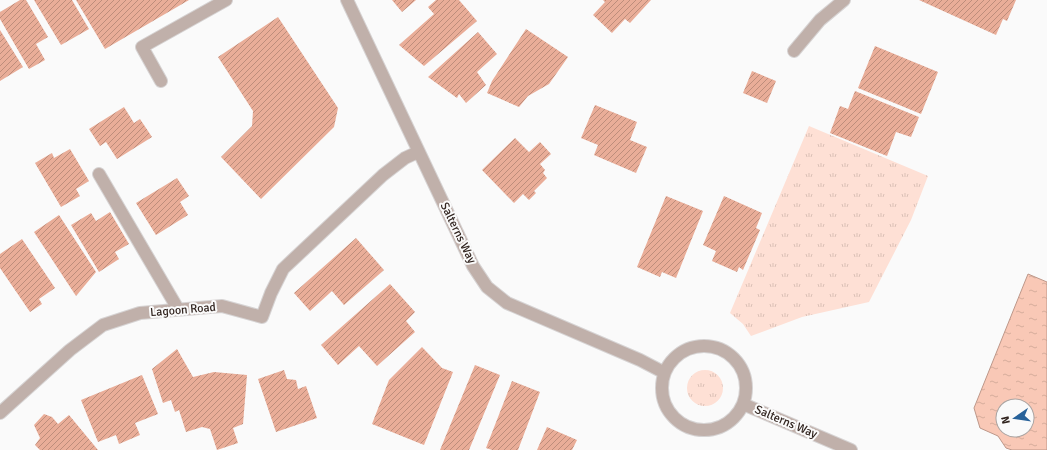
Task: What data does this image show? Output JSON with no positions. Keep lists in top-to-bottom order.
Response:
{
  "streets": {
    "street": ["Salterns Way", "Lagoon Road"]
  },
  "crossings": [
    ["Salterns Way", "Lagoon Road"]
  ],
  "north": "left"
}
